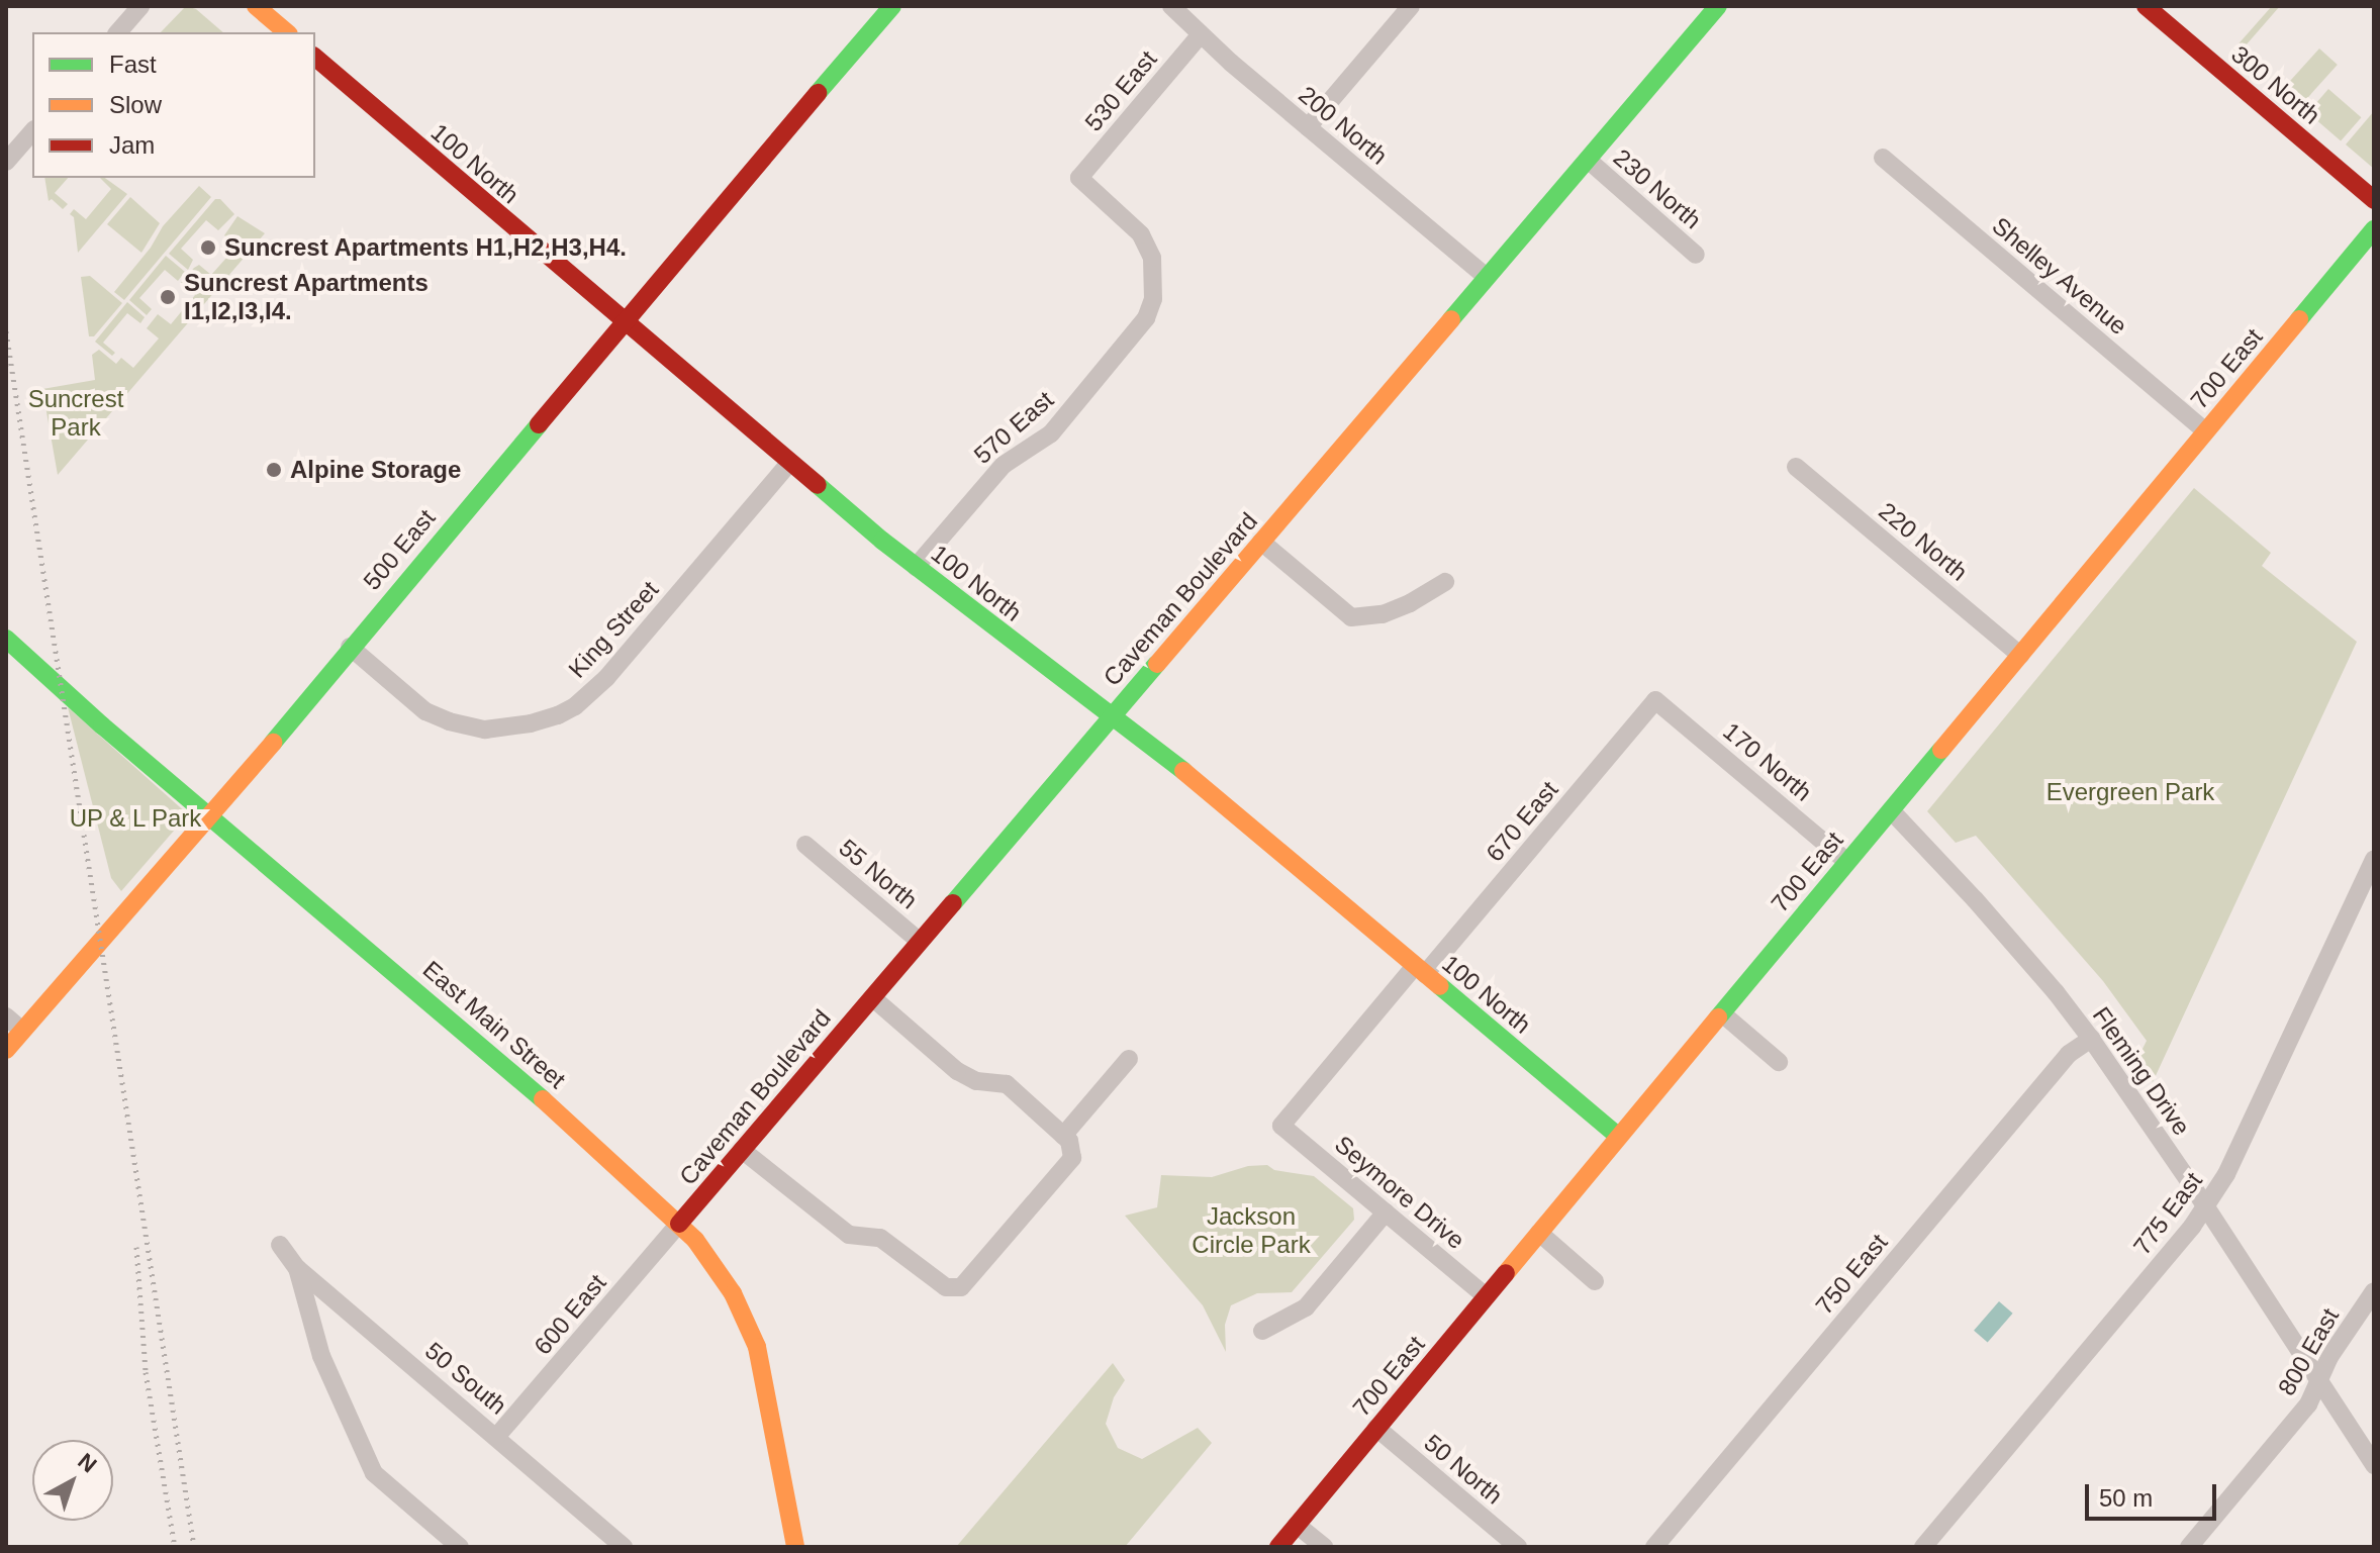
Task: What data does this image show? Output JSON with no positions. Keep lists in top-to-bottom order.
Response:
{
  "streets": {
    "street": [
      "300 North",
      "530 East",
      "200 North",
      "100 North",
      "230 North",
      "Shelley Avenue",
      "700 East",
      "570 East",
      "220 North",
      "500 East",
      "Caveman Boulevard",
      "King Street",
      "170 North",
      "670 East",
      "55 North",
      "East Main Street",
      "Fleming Drive",
      "Seymore Drive",
      "775 East",
      "750 East",
      "600 East",
      "800 East",
      "50 South",
      "50 North"
    ]
  },
  "crossings": [
    ["530 East", "200 North"],
    ["530 East", "570 East"],
    ["200 North", "Caveman Boulevard"],
    ["100 North", "700 East"],
    ["100 North", "570 East"],
    ["100 North", "500 East"],
    ["100 North", "Caveman Boulevard"],
    ["100 North", "King Street"],
    ["100 North", "670 East"],
    ["230 North", "Caveman Boulevard"],
    ["Shelley Avenue", "700 East"],
    ["700 East", "220 North"],
    ["700 East", "170 North"],
    ["700 East", "Fleming Drive"],
    ["700 East", "Seymore Drive"],
    ["700 East", "50 North"],
    ["500 East", "King Street"],
    ["500 East", "East Main Street"],
    ["Caveman Boulevard", "55 North"],
    ["Caveman Boulevard", "East Main Street"],
    ["Caveman Boulevard", "600 East"],
    ["170 North", "670 East"],
    ["670 East", "Seymore Drive"],
    ["East Main Street", "600 East"],
    ["Fleming Drive", "775 East"],
    ["Fleming Drive", "750 East"],
    ["Fleming Drive", "800 East"],
    ["600 East", "50 South"]
  ],
  "parks": [
    "Suncrest Park",
    "Evergreen Park",
    "UP & L Park",
    "Jackson Circle Park"
  ],
  "places": ["Suncrest Apartments H1,H2,H3,H4.", "Suncrest Apartments I1,I2,I3,I4.", "Alpine Storage"],
  "legend": ["Fast", "Slow", "Jam"],
  "scale_bar": "50 m",
  "north": "top right"
}
